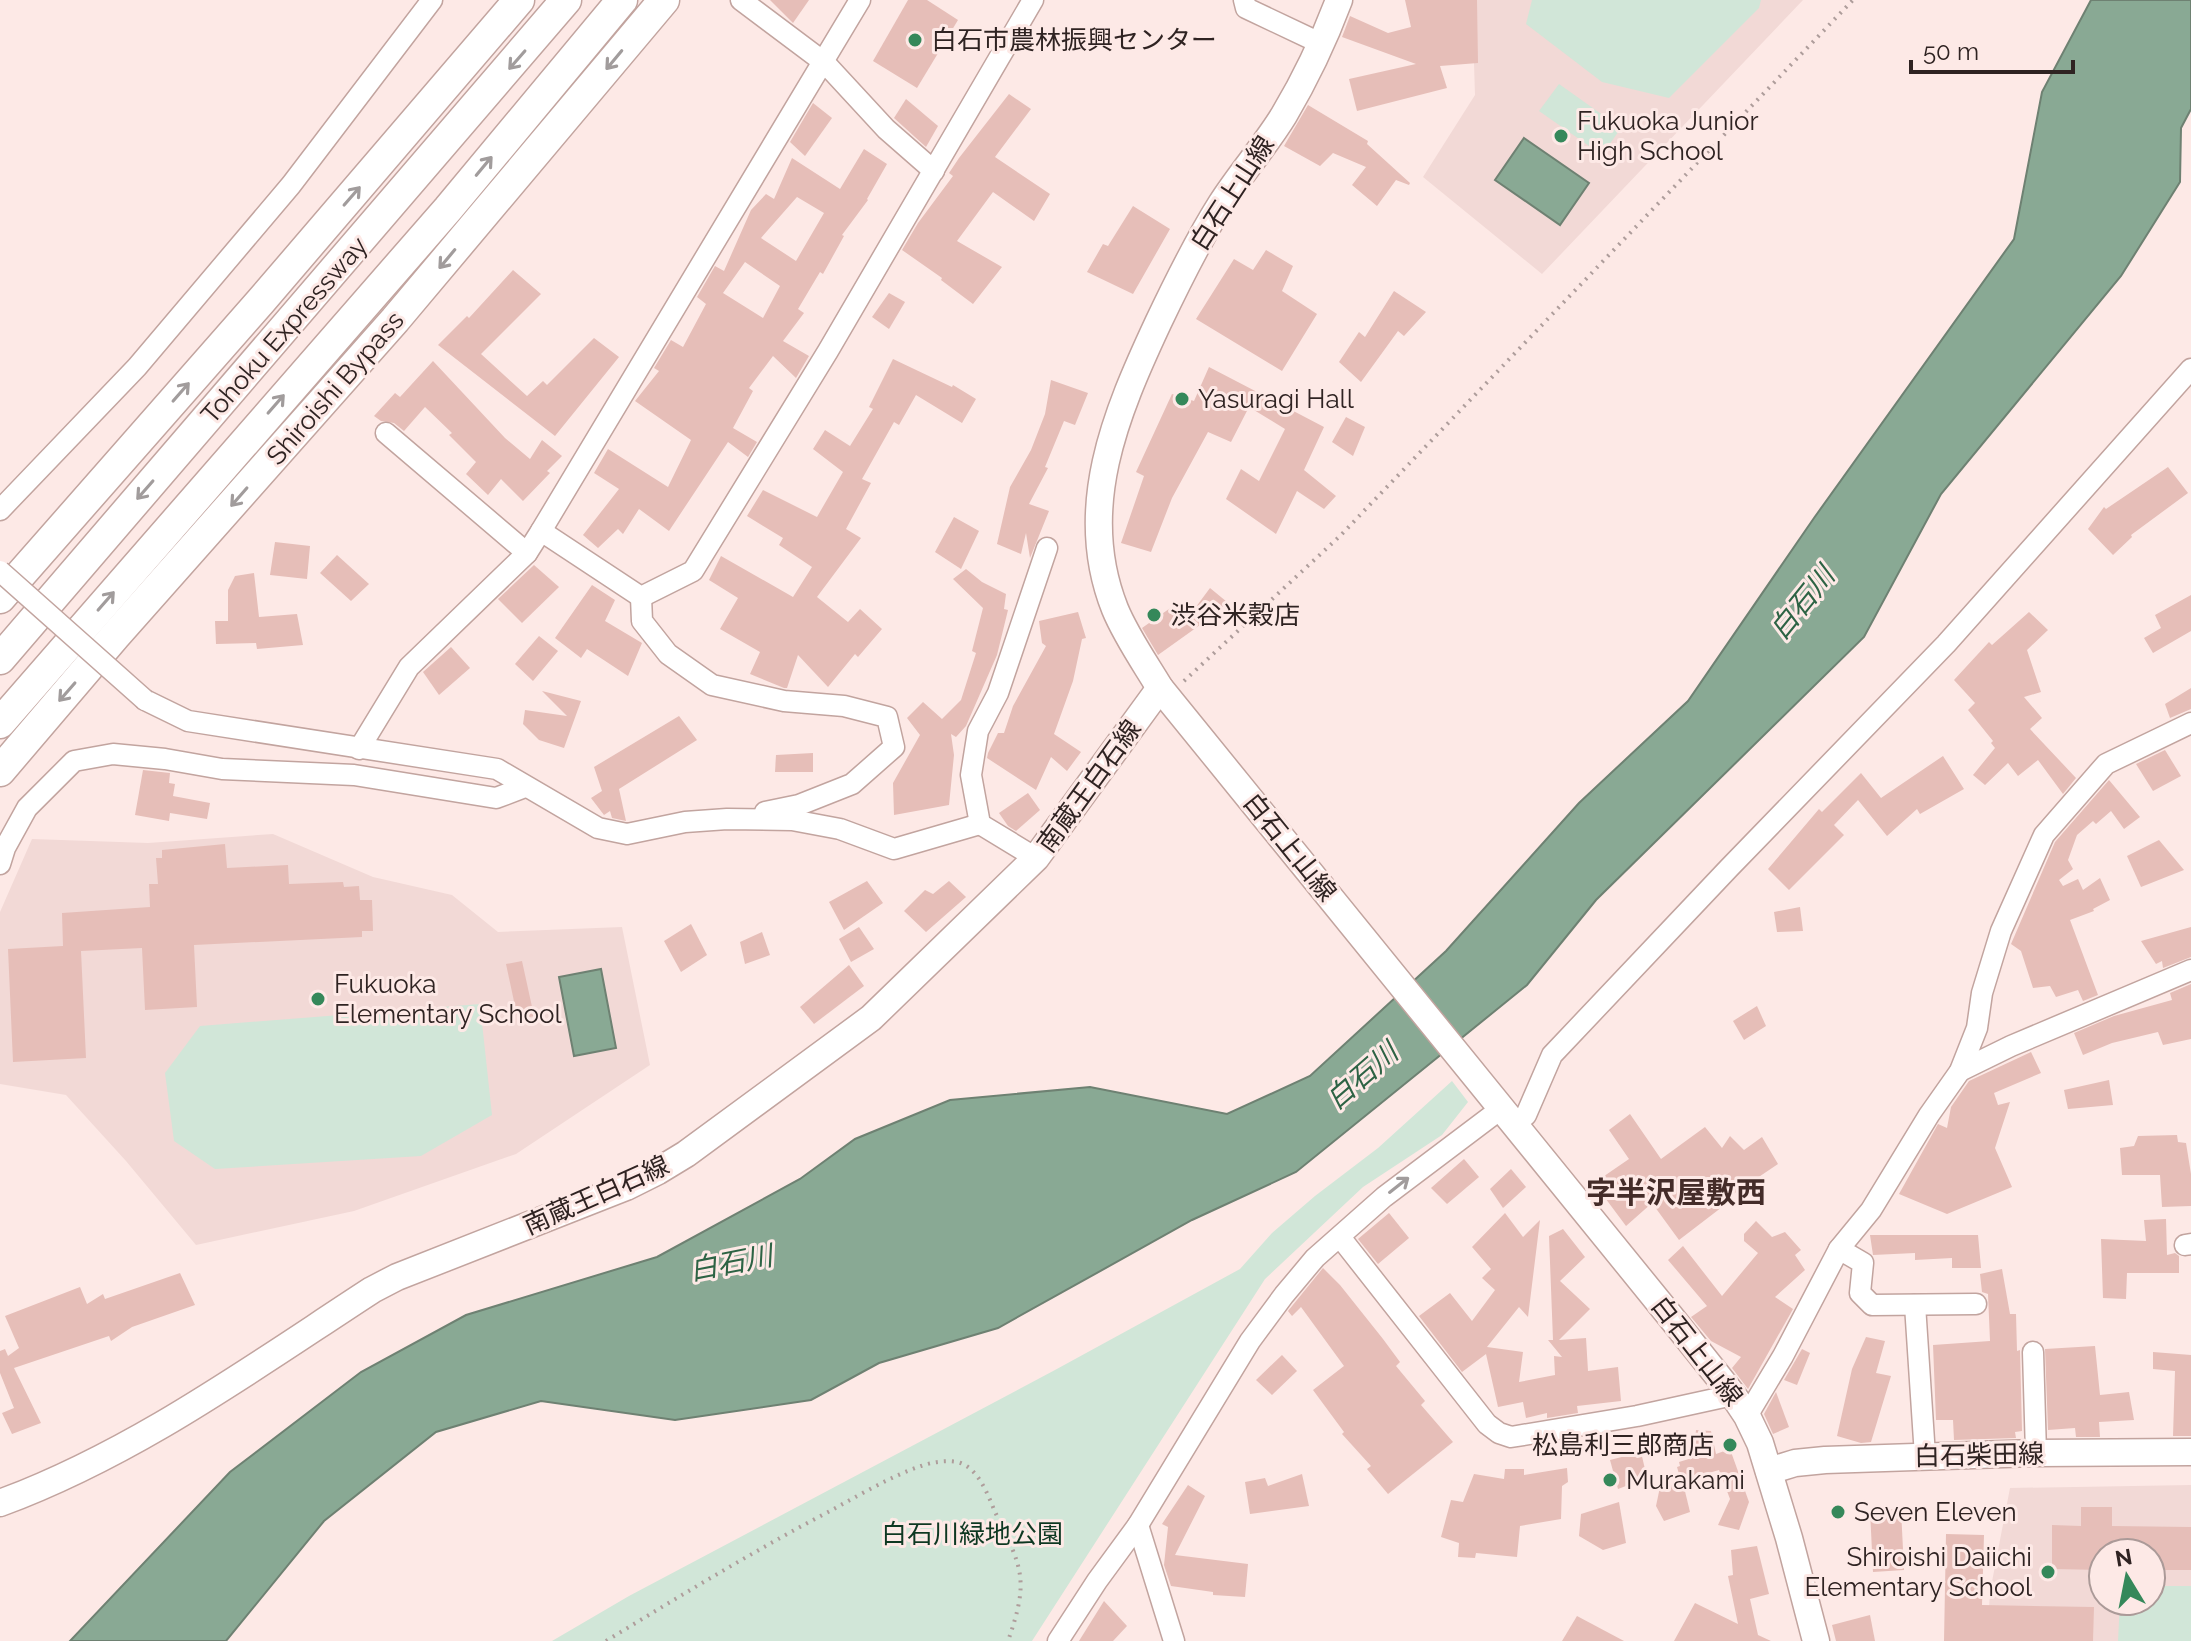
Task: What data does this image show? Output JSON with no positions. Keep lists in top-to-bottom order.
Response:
{
  "streets": {
    "highway": ["Tohoku Expressway", "Shiroishi Bypass"],
    "main road": ["白石上山線", "南蔵王白石線", "白石柴田線"]
  },
  "crossings": [
    ["白石上山線", "南蔵王白石線"],
    ["白石上山線", "白石柴田線"]
  ],
  "districts": ["字半沢屋敷西"],
  "water": ["白石川"],
  "parks": ["白石川緑地公園"],
  "places": [
    "白石市農林振興センター",
    "Fukuoka Junior High School",
    "Yasuragi Hall",
    "渋谷米穀店",
    "Fukuoka Elementary School",
    "松島利三郎商店",
    "Murakami",
    "Seven Eleven",
    "Shiroishi Daiichi Elementary School"
  ],
  "scale_bar": "50 m",
  "north": "top"
}
